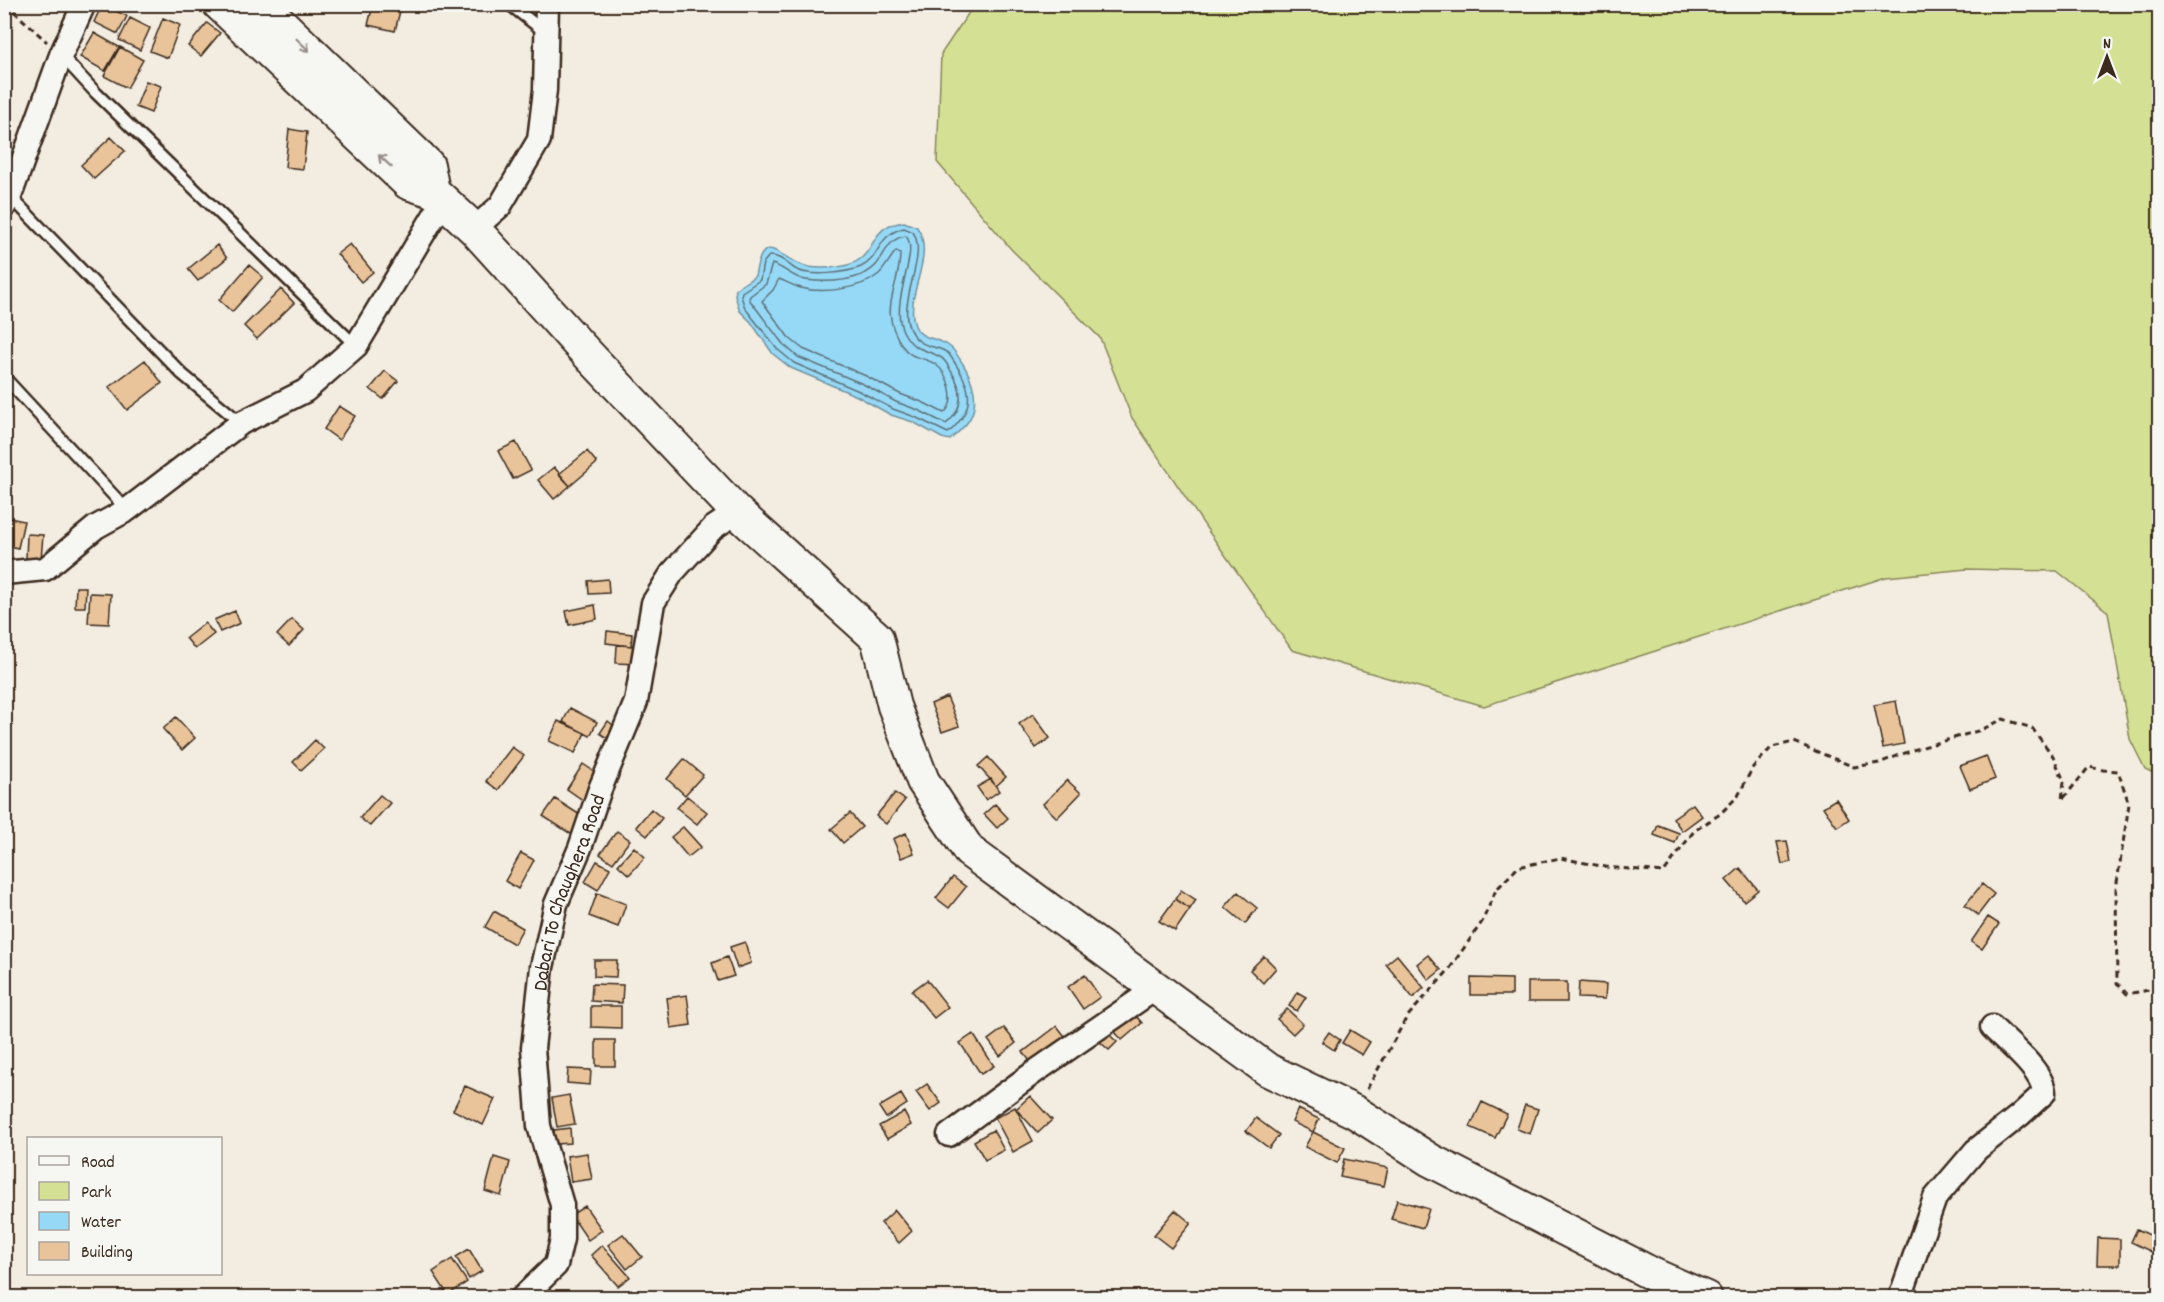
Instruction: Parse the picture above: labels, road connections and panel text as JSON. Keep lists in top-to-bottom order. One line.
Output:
{"streets":{"street":["Dabari To Chaughera Road"]},"legend":["Road","Park","Water","Building"],"north":"top"}
